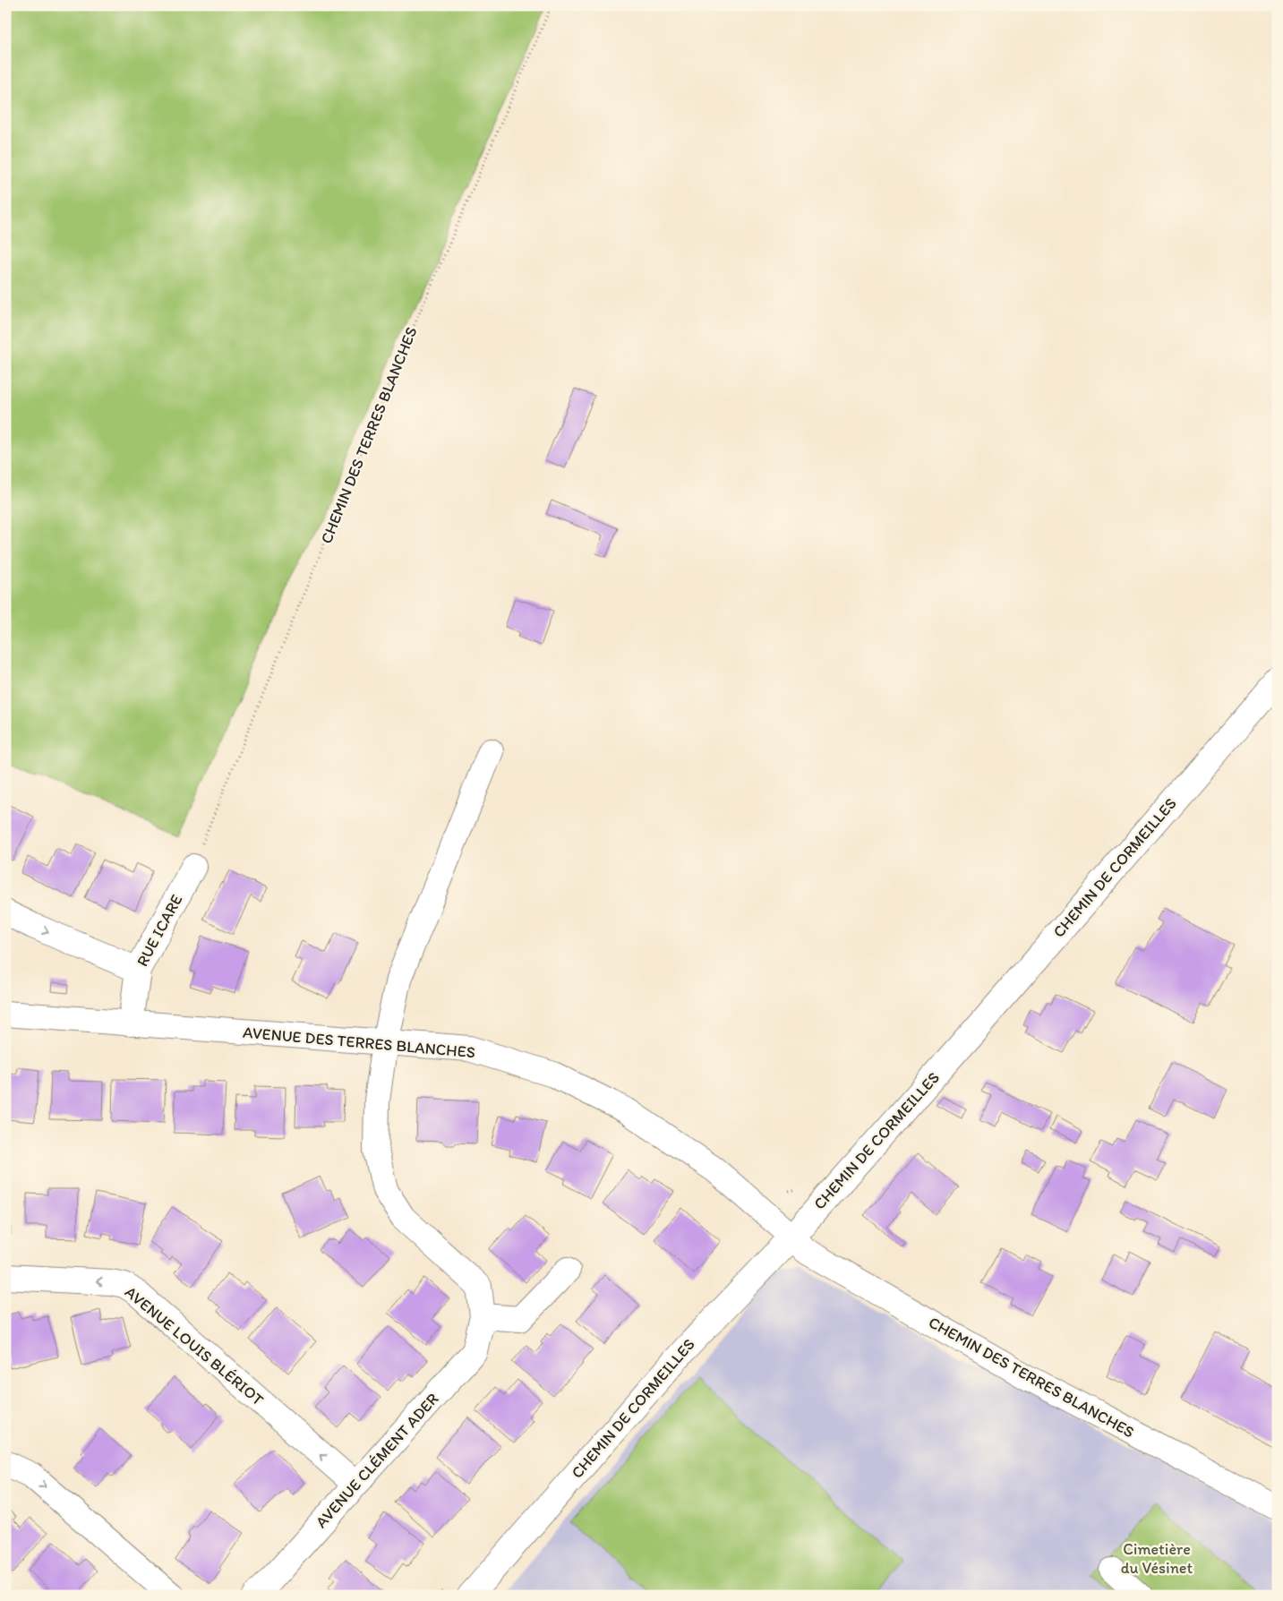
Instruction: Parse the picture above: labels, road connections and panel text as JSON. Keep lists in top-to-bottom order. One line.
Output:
{"streets":{"street":["CHEMIN DES TERRES BLANCHES","CHEMIN DE CORMEILLES","RUE ICARE","AVENUE DES TERRES BLANCHES","AVENUE LOUIS BLÉRIOT","AVENUE CLÉMENT ADER"]},"crossings":[["CHEMIN DES TERRES BLANCHES","CHEMIN DE CORMEILLES"],["CHEMIN DES TERRES BLANCHES","RUE ICARE"],["CHEMIN DES TERRES BLANCHES","AVENUE DES TERRES BLANCHES"],["CHEMIN DE CORMEILLES","AVENUE DES TERRES BLANCHES"],["RUE ICARE","AVENUE DES TERRES BLANCHES"],["AVENUE DES TERRES BLANCHES","AVENUE CLÉMENT ADER"],["AVENUE LOUIS BLÉRIOT","AVENUE CLÉMENT ADER"]],"parks":["Cimetière du Vésinet"]}
